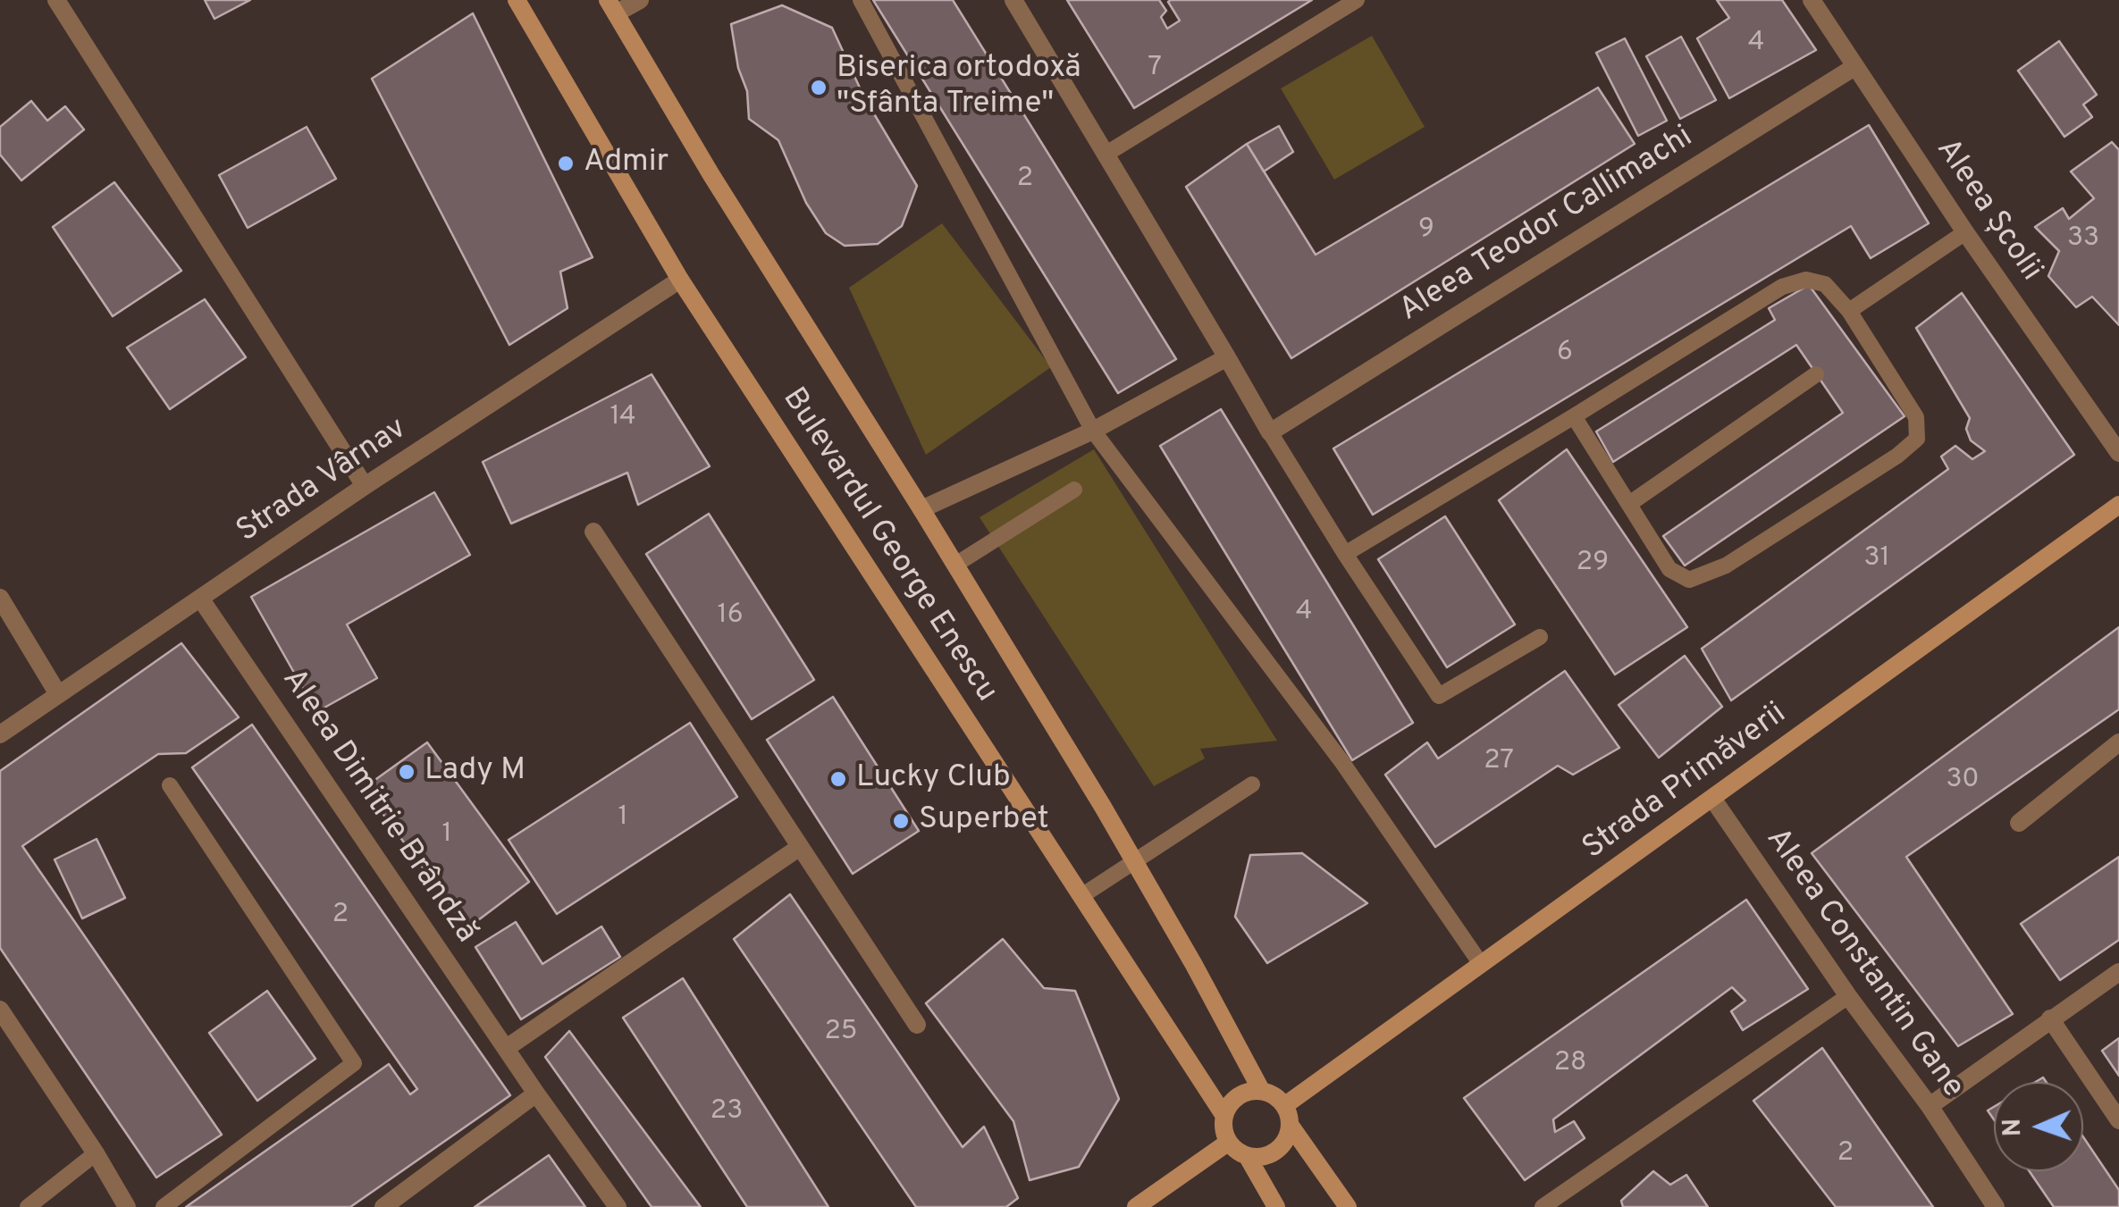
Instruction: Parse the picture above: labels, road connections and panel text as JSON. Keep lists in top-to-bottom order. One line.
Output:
{"streets":{"main road":["Bulevardul George Enescu","Strada Primăverii"],"street":["Aleea Școlii","Aleea Teodor Callimachi","Strada Vârnav","Aleea Dimitrie Brândză","Aleea Constantin Gane"]},"crossings":[["Aleea Școlii","Aleea Teodor Callimachi"],["Strada Vârnav","Bulevardul George Enescu"],["Strada Vârnav","Aleea Dimitrie Brândză"],["Bulevardul George Enescu","Strada Primăverii"],["Strada Primăverii","Aleea Constantin Gane"]],"places":["Biserica ortodoxă \"Sfânta Treime\"","Admir","Lady M","Lucky Club","Superbet"],"house_numbers":["4","7","2","9","33","6","14","31","29","4","16","27","30","1","1","2","25","28","23","2"],"north":"left"}
